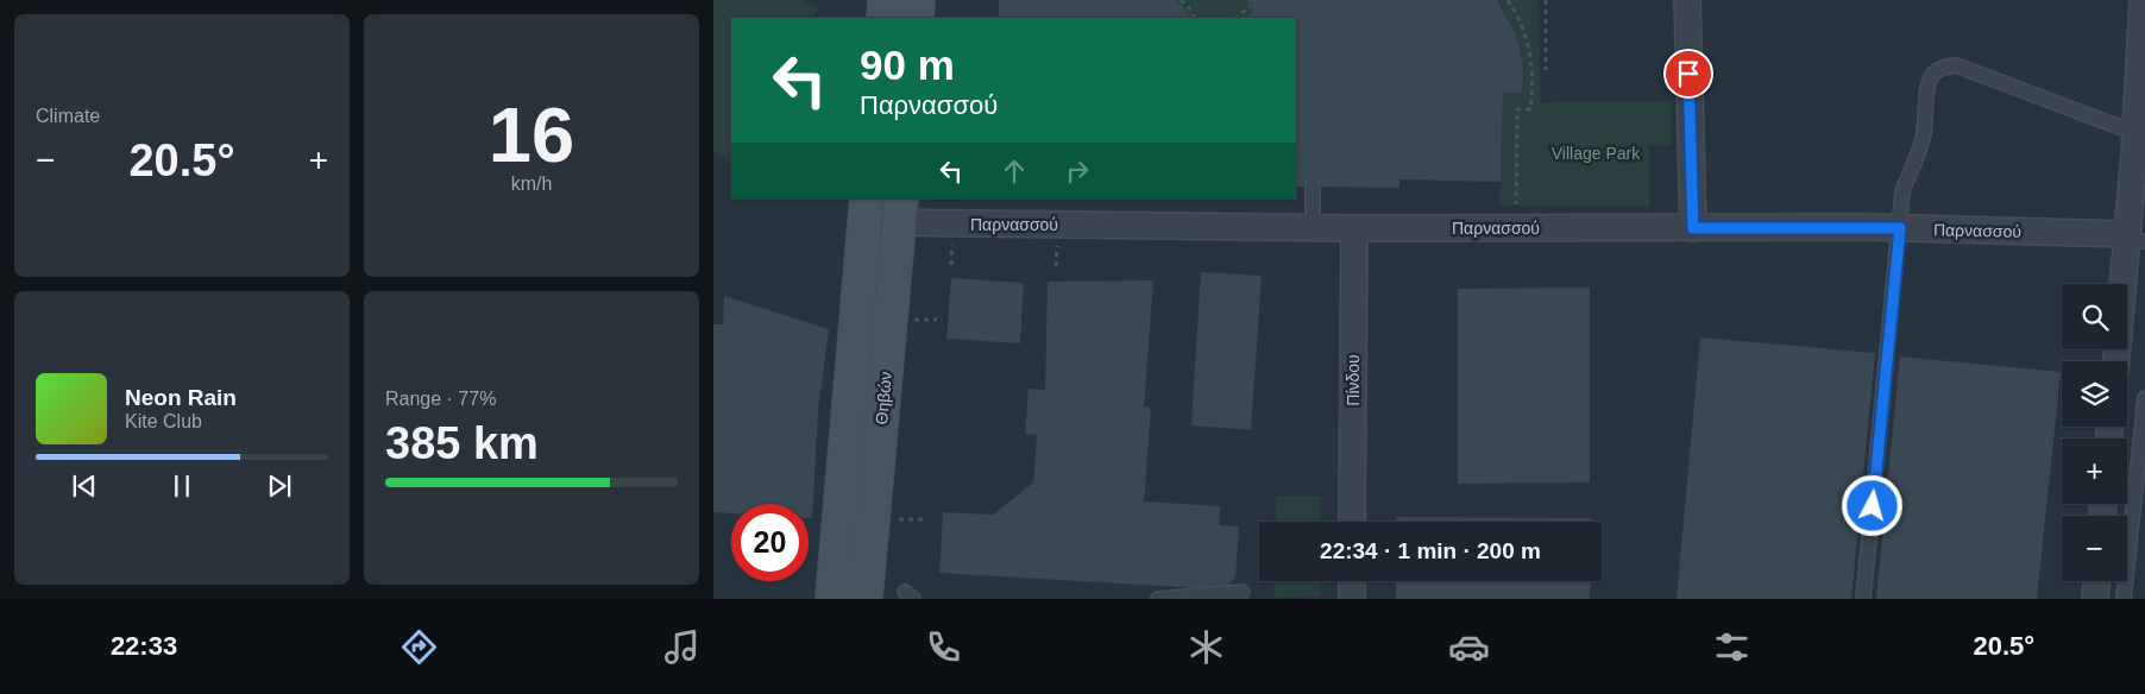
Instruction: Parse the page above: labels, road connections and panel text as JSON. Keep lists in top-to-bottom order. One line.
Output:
{"streets":{"main road":["Θηβών"],"street":["Παρνασσού","Πίνδου"]},"crossings":[["Παρνασσού","Πίνδου"],["Παρνασσού","Θηβών"]],"parks":["Village Park"],"page":{"tile":["Climate",["16","km/h"],["Range · 77%","385 km"]],"turn":["90 m","Παρνασσού"],"heat":["−","20.5°","+"],"map_buttons":["+","−"],"song":["Neon Rain","Kite Club"],"limit":"20","trip":"22:34 · 1 min · 200 m","tabs":["22:33","20.5°"]}}
